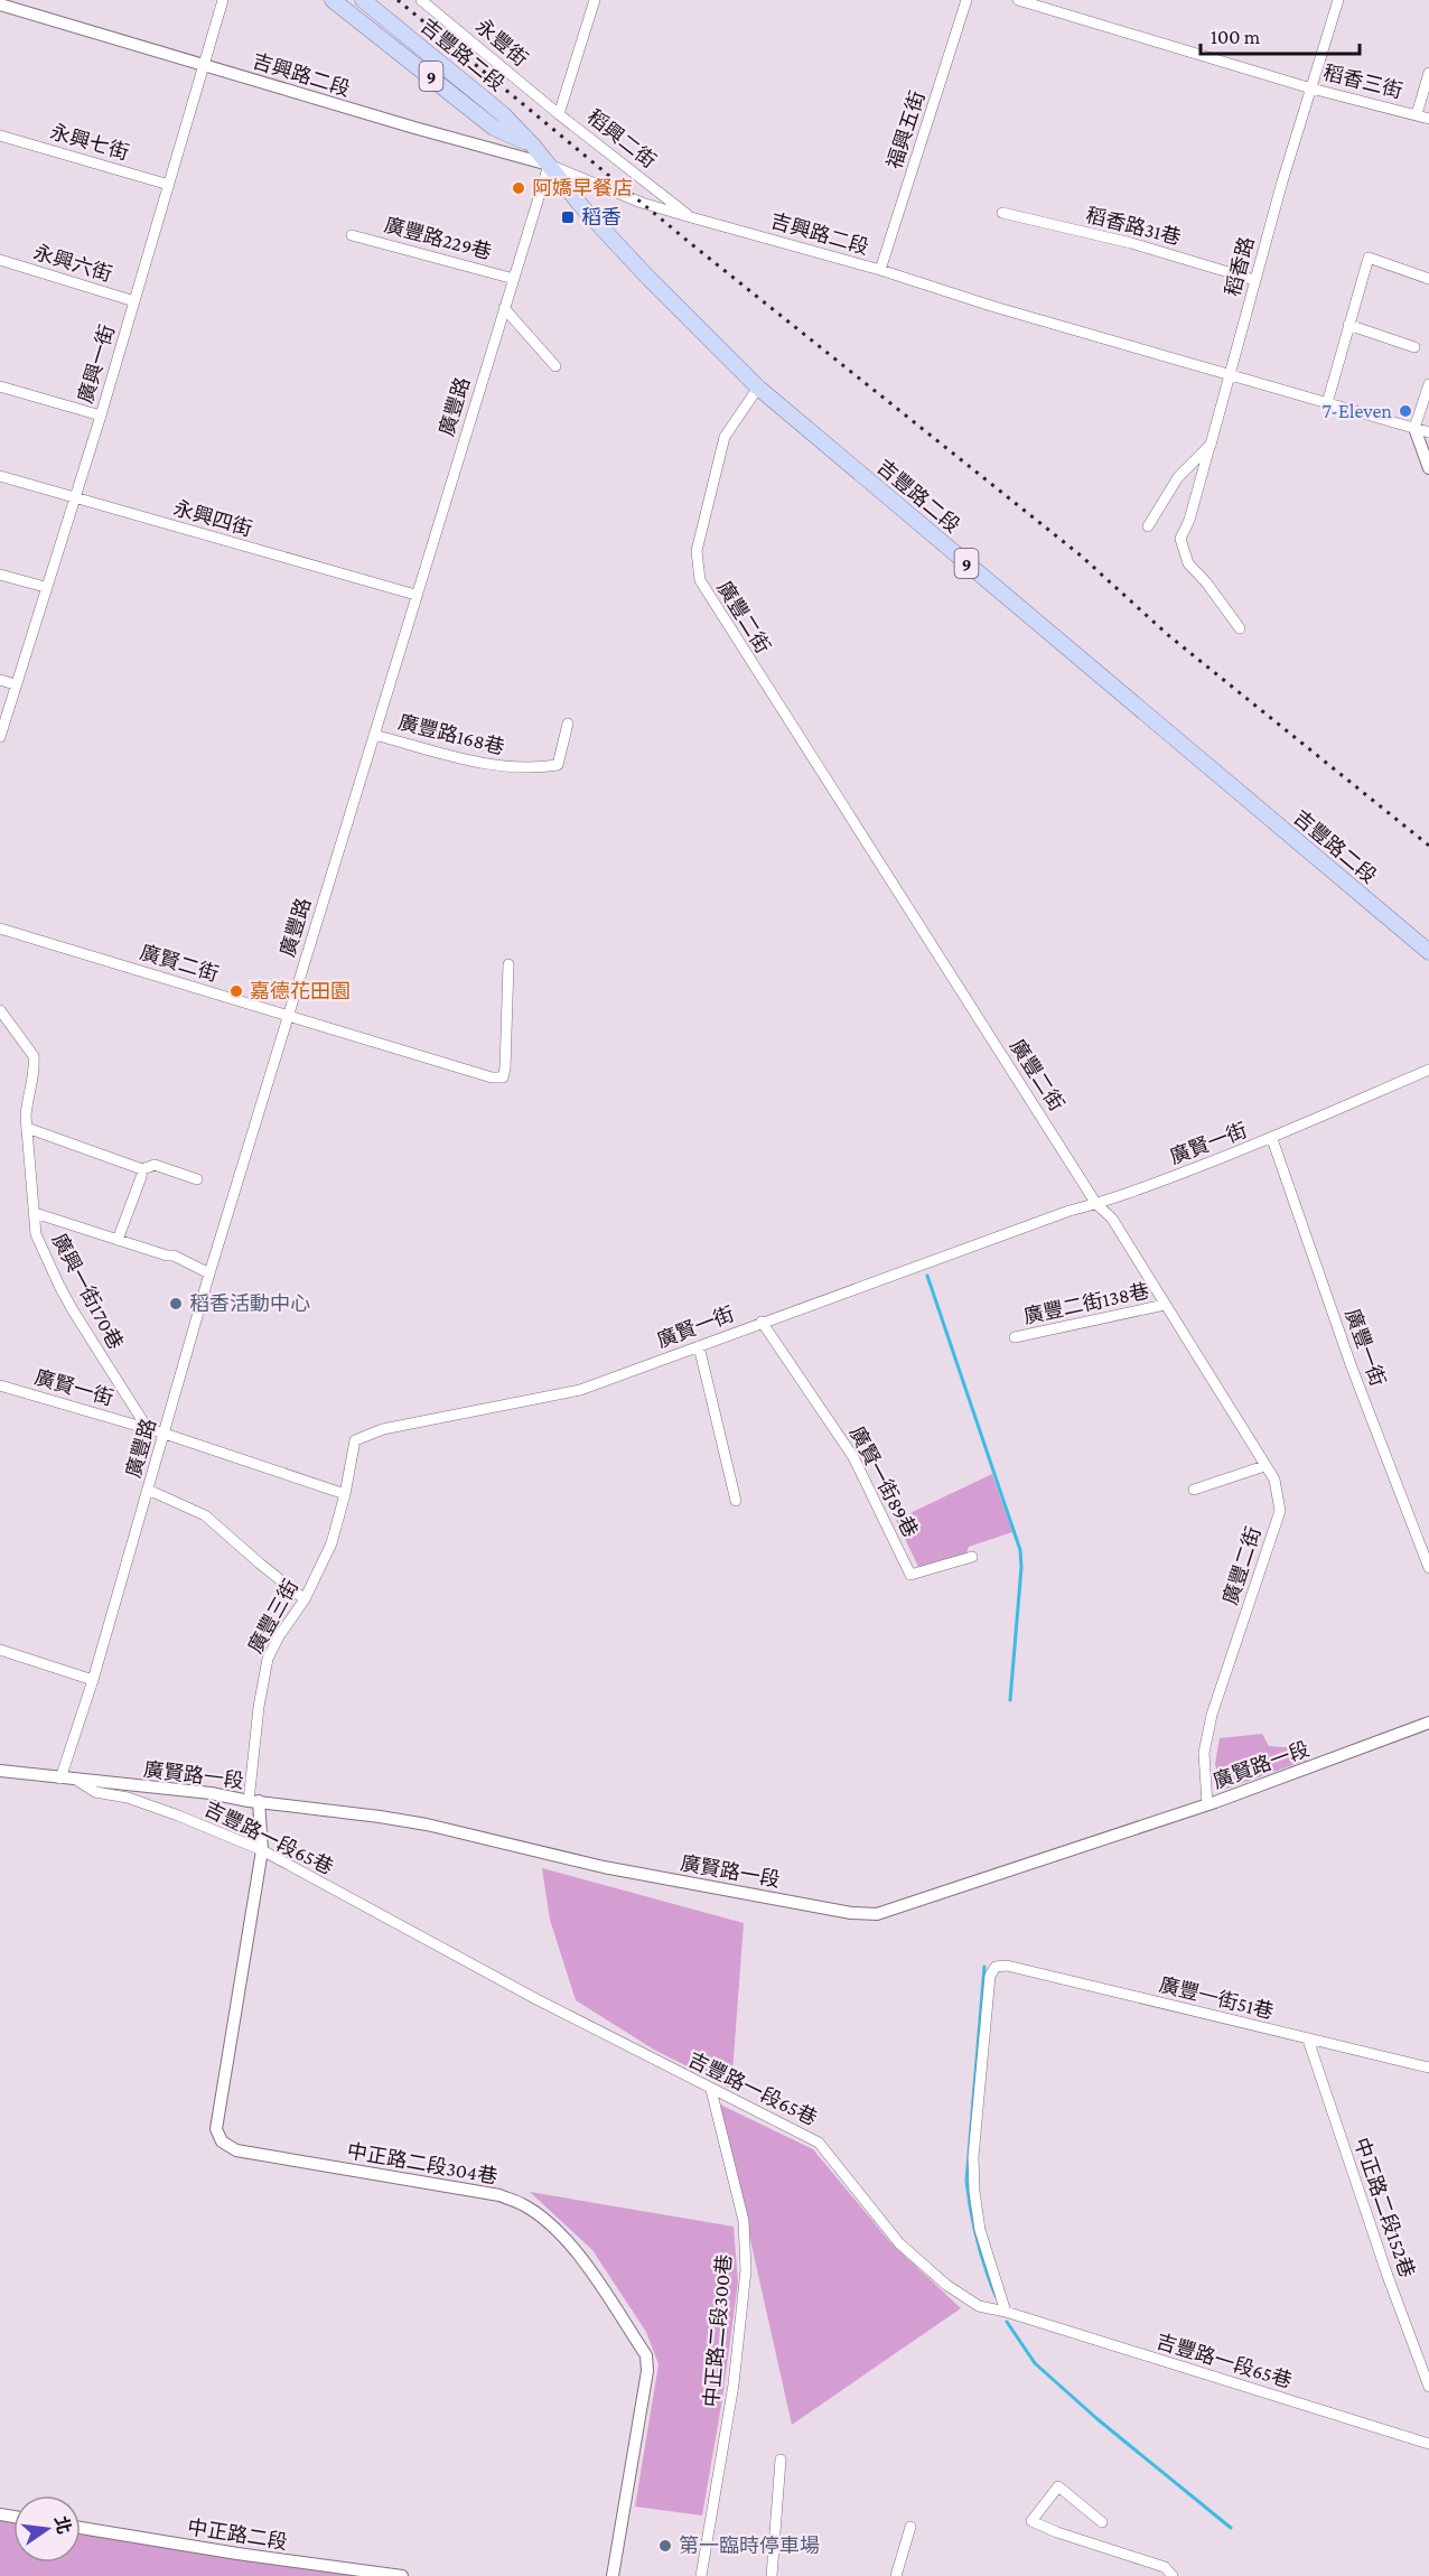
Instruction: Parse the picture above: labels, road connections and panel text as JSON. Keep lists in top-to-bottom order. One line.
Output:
{"streets":{"main road":["吉豐路二段","9"],"street":["永豐街","吉興路二段","稻香三街","福興五街","稻興二街","永興七街","稻香路31巷","廣豐路229巷","永興六街","稻香路","廣興一街","廣豐路","永興四街","廣豐二街","廣豐路168巷","廣賢二街","廣賢一街","廣興一街170巷","廣豐二街138巷","廣豐一街","廣賢一街89巷","廣豐三街","廣賢路一段","吉豐路一段65巷","廣豐一街51巷","中正路二段304巷","中正路二段152巷","中正路二段300巷","中正路二段"]},"crossings":[["永豐街","稻興二街"],["吉豐路二段","吉興路二段"],["吉豐路二段","廣豐路"],["吉豐路二段","廣豐二街"],["吉興路二段","福興五街"],["吉興路二段","稻興二街"],["吉興路二段","稻香路"],["吉興路二段","廣興一街"],["吉興路二段","廣豐路"],["稻香三街","稻香路"],["永興七街","廣興一街"],["稻香路31巷","稻香路"],["廣豐路229巷","廣豐路"],["永興六街","廣興一街"],["廣興一街","永興四街"],["廣豐路","永興四街"],["廣豐路","廣豐路168巷"],["廣豐路","廣賢二街"],["廣豐路","廣賢一街"],["廣豐路","廣賢路一段"],["廣豐二街","廣賢一街"],["廣豐二街","廣豐二街138巷"],["廣豐二街","廣賢路一段"],["廣賢一街","廣興一街170巷"],["廣賢一街","廣豐一街"],["廣賢一街","廣賢一街89巷"],["廣賢一街","廣豐三街"],["廣豐三街","廣賢路一段"],["廣豐三街","吉豐路一段65巷"],["廣豐三街","中正路二段304巷"],["廣賢路一段","吉豐路一段65巷"],["吉豐路一段65巷","廣豐一街51巷"],["吉豐路一段65巷","中正路二段300巷"],["廣豐一街51巷","中正路二段152巷"]],"places":{"other":["阿嬌早餐店","7-Eleven","嘉德花田園","稻香活動中心","第一臨時停車場"],"transit":["稻香"]},"scale_bar":"100 m","north":"right"}
